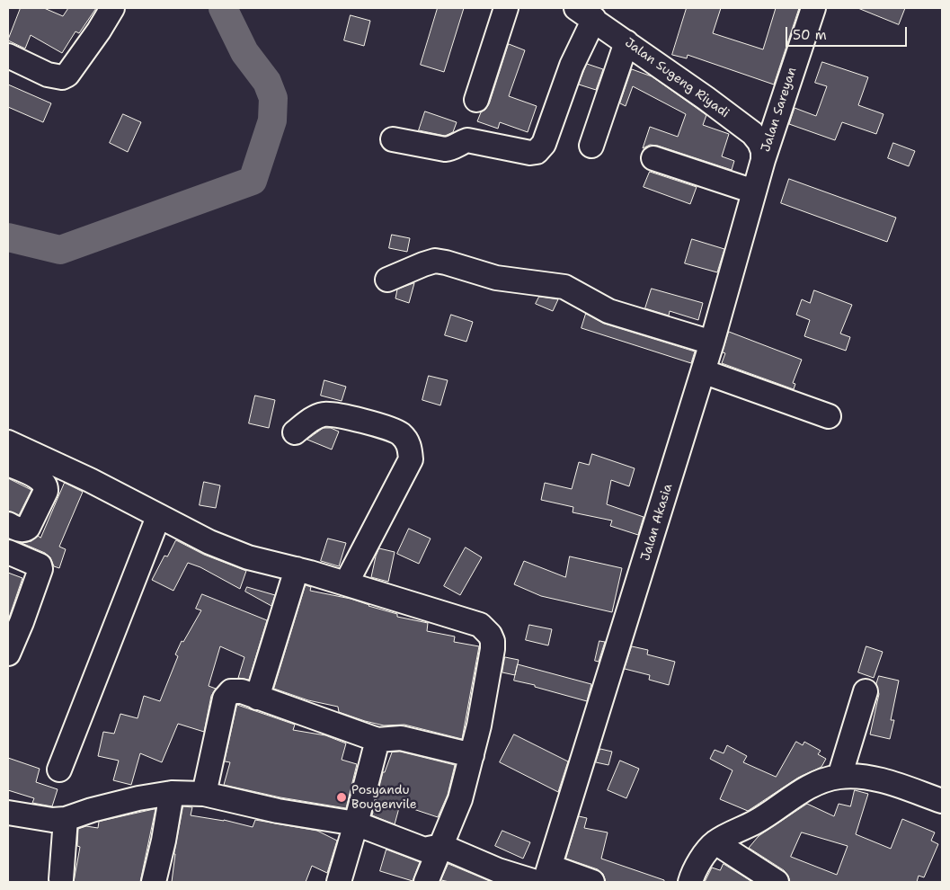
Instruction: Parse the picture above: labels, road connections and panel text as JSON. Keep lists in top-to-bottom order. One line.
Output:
{"streets":{"street":["Jalan Sugeng Riyadi","Jalan Sareyan","Jalan Akasia"]},"crossings":[["Jalan Sugeng Riyadi","Jalan Sareyan"],["Jalan Sugeng Riyadi","Jalan Akasia"],["Jalan Sareyan","Jalan Akasia"]],"places":["Posyandu Bougenvile"],"scale_bar":"50 m"}
